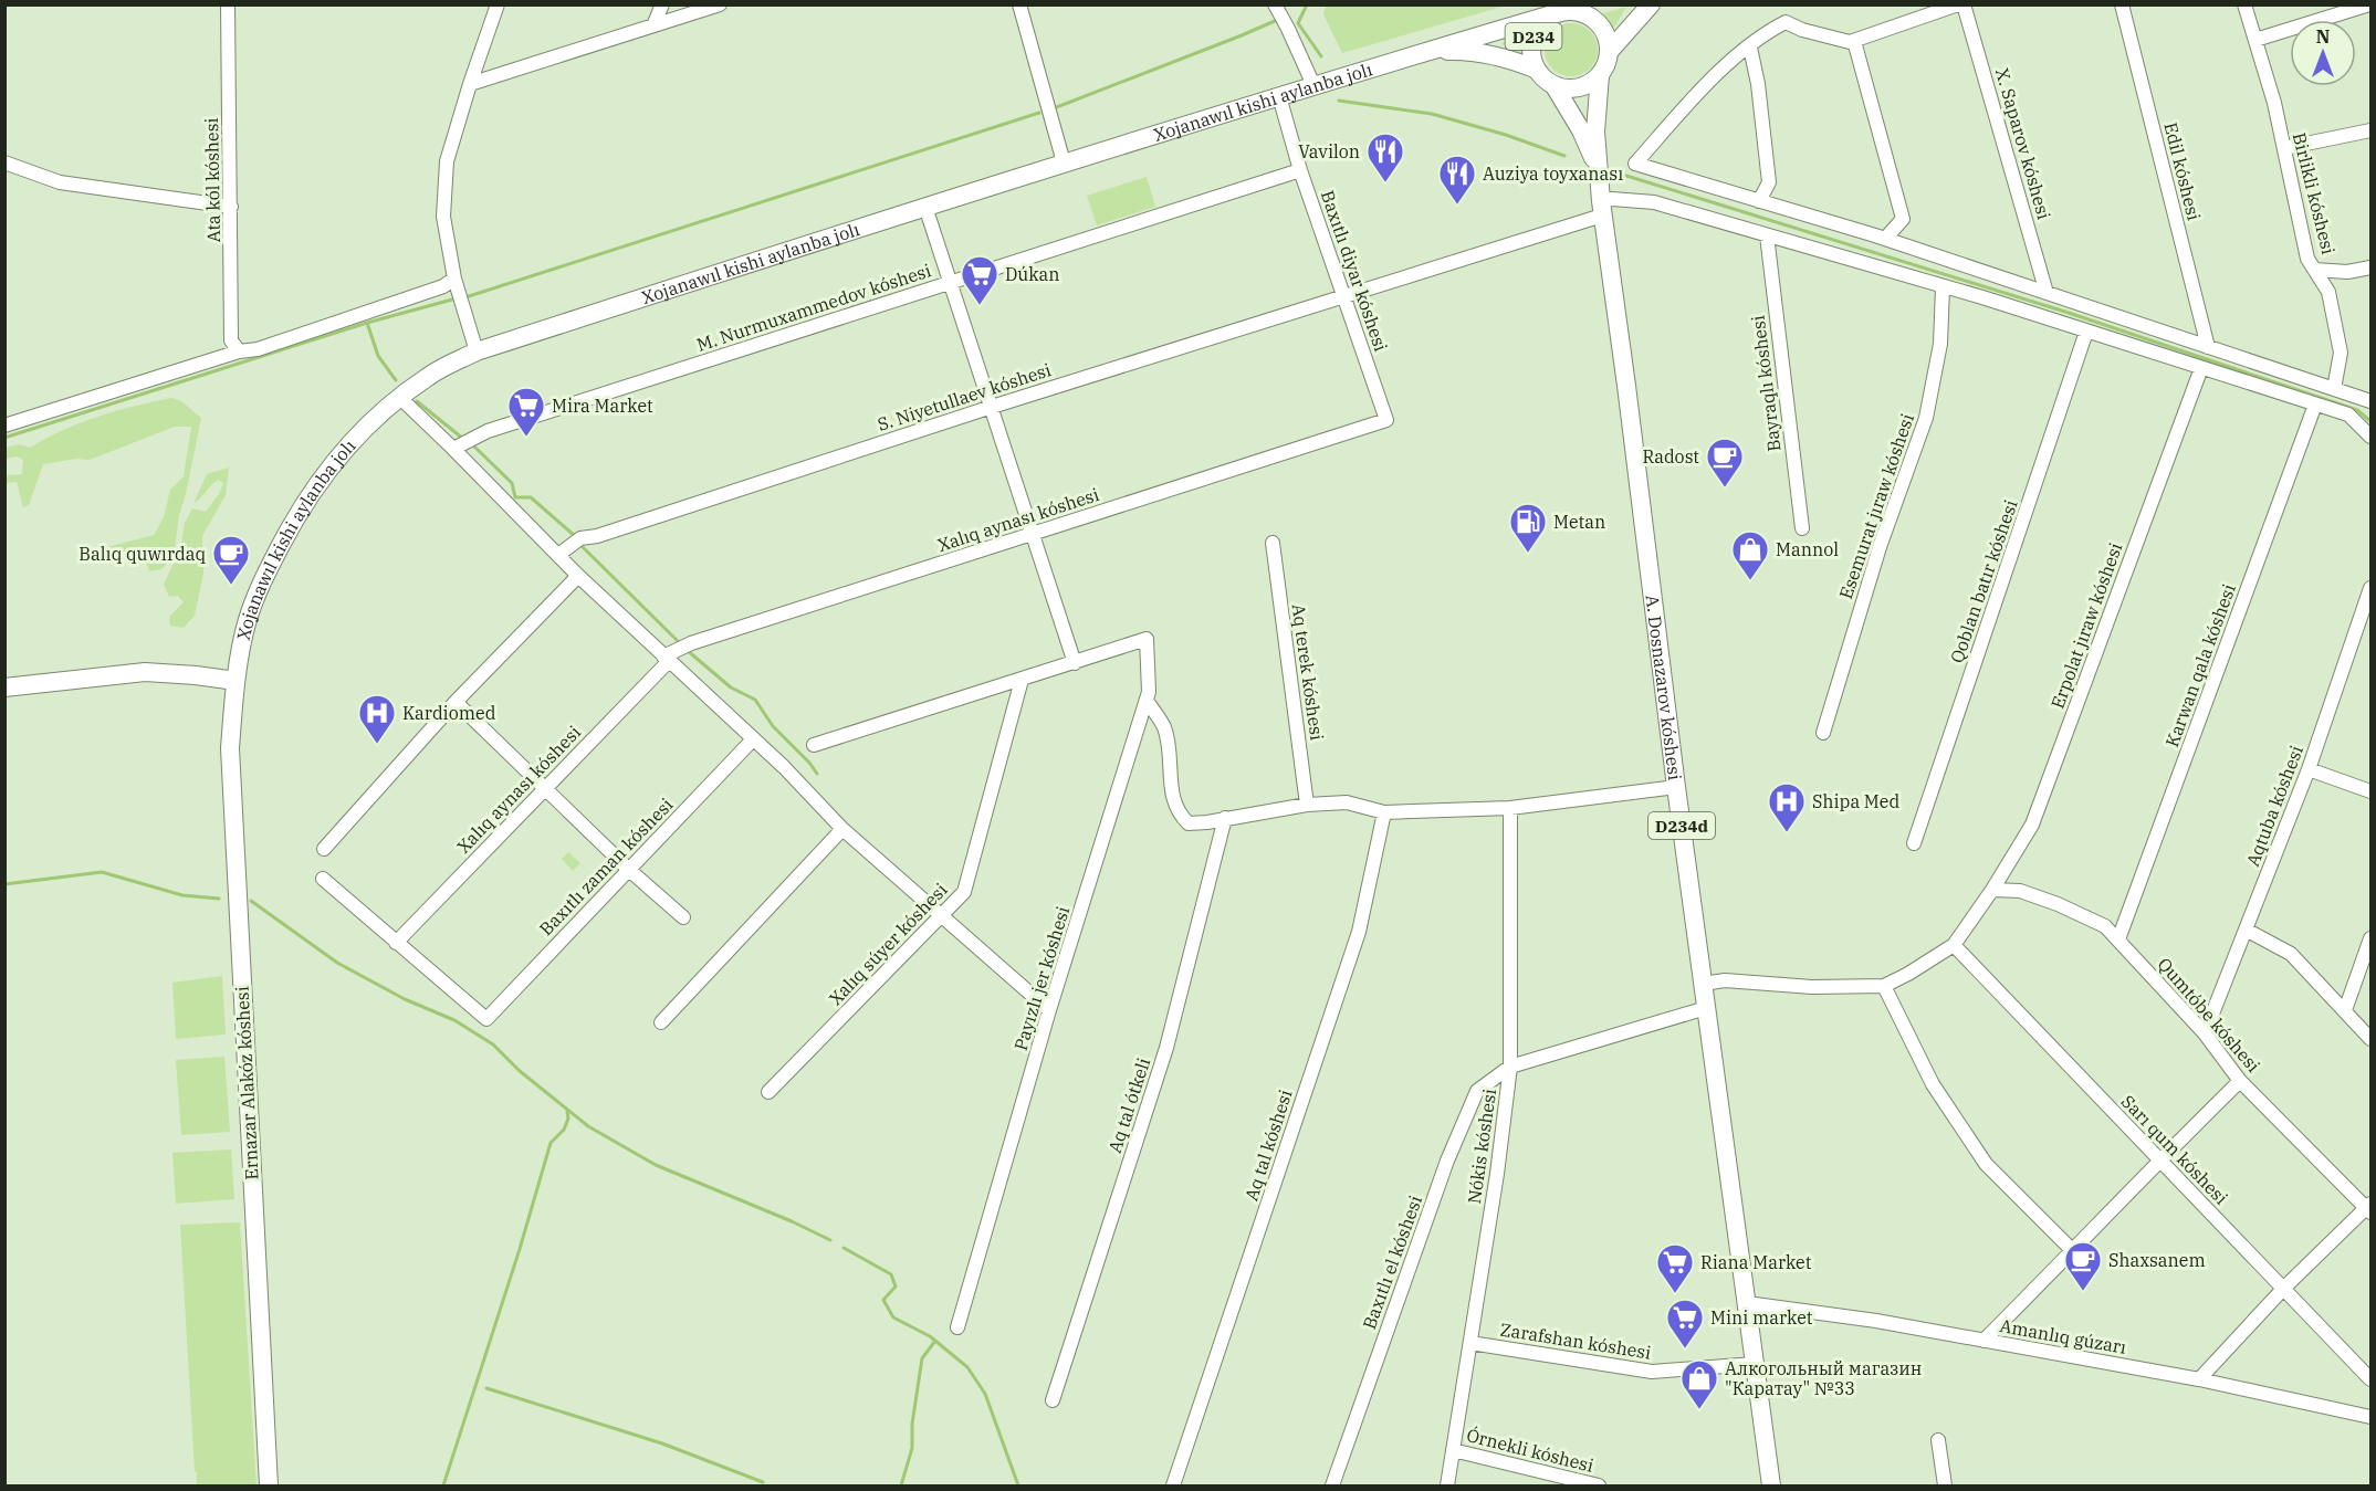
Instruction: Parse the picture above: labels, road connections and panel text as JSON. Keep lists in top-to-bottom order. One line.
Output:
{"streets":{"main road":["D234","Xojanawıl kishi aylanba jolı","A. Dosnazarov kóshesi","D234d","Ernazar Alakóz kóshesi"],"street":["X. Saparov kóshesi","Edil kóshesi","Ata kól kóshesi","Birlikli kóshesi","Baxıtlı diyar kóshesi","M. Nurmuxammedov kóshesi","Bayraqlı kóshesi","S. Niyetullaev kóshesi","Esemurat jıraw kóshesi","Xalıq aynası kóshesi","Qoblan batır kóshesi","Erpolat jıraw kóshesi","Karwan qala kóshesi","Aq terek kóshesi","Aqtuba kóshesi","Baxıtlı zaman kóshesi","Xalıq súyer kóshesi","Payızlı jer kóshesi","Qumtóbe kóshesi","Aq tal ótkeli","Aq tal kóshesi","Nókis kóshesi","Sarı qum kóshesi","Baxıtlı el kóshesi","Amanlıq gúzarı","Zarafshan kóshesi","Órnekli kóshesi"]},"crossings":[["D234","Xojanawıl kishi aylanba jolı"],["D234","D234d"],["Xojanawıl kishi aylanba jolı","Baxıtlı diyar kóshesi"],["Xojanawıl kishi aylanba jolı","D234d"],["Xojanawıl kishi aylanba jolı","Ernazar Alakóz kóshesi"],["Baxıtlı diyar kóshesi","M. Nurmuxammedov kóshesi"],["Baxıtlı diyar kóshesi","S. Niyetullaev kóshesi"],["Baxıtlı diyar kóshesi","Xalıq aynası kóshesi"],["Bayraqlı kóshesi","S. Niyetullaev kóshesi"],["S. Niyetullaev kóshesi","Esemurat jıraw kóshesi"],["S. Niyetullaev kóshesi","Qoblan batır kóshesi"],["S. Niyetullaev kóshesi","Erpolat jıraw kóshesi"],["S. Niyetullaev kóshesi","Karwan qala kóshesi"],["S. Niyetullaev kóshesi","A. Dosnazarov kóshesi"],["Xalıq aynası kóshesi","Baxıtlı zaman kóshesi"],["Erpolat jıraw kóshesi","Qumtóbe kóshesi"],["Erpolat jıraw kóshesi","Sarı qum kóshesi"],["Karwan qala kóshesi","Qumtóbe kóshesi"],["A. Dosnazarov kóshesi","D234d"],["A. Dosnazarov kóshesi","Baxıtlı el kóshesi"],["A. Dosnazarov kóshesi","Amanlıq gúzarı"],["A. Dosnazarov kóshesi","Zarafshan kóshesi"],["Aqtuba kóshesi","Qumtóbe kóshesi"],["Nókis kóshesi","Baxıtlı el kóshesi"],["Nókis kóshesi","Zarafshan kóshesi"],["Nókis kóshesi","Órnekli kóshesi"]],"places":{"restaurant":["Vavilon","Auziya toyxanası"],"supermarket":["Dúkan","Mira Market","Riana Market","Mini market"],"cafe":["Radost","Balıq quwırdaq","Shaxsanem"],"fuel station":["Metan"],"shop":["Mannol","Алкогольный магазин \"Каратау\" №33"],"hospital":["Kardiomed","Shipa Med"]},"north":"top"}
